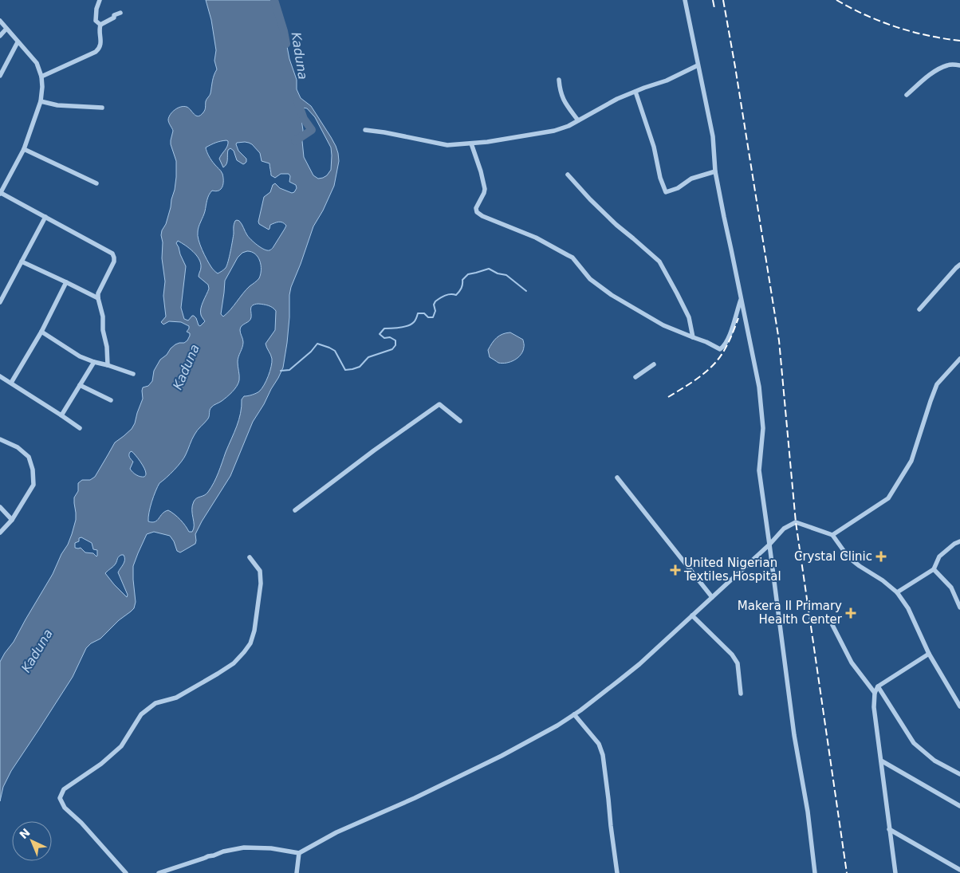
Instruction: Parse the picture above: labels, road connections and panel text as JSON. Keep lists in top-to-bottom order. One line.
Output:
{"water":["Kaduna"],"places":{"health":["Crystal Clinic","United Nigerian Textiles Hospital","Makera II Primary Health Center"]},"north":"top left"}
